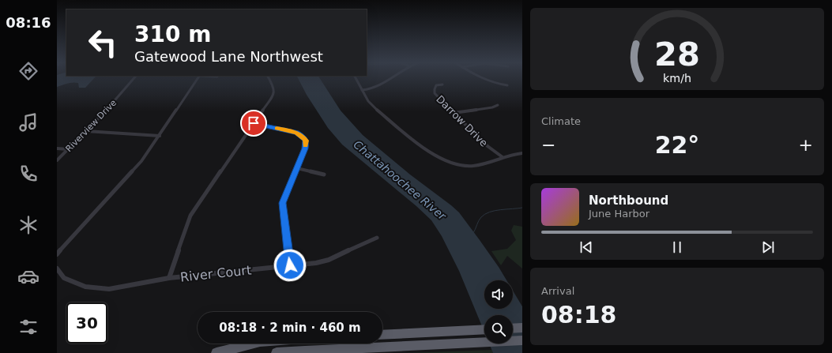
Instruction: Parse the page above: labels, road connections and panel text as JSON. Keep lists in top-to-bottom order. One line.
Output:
{"streets":{"street":["Darrow Drive","Riverview Drive","River Court"]},"water":["Chattahoochee River"],"page":{"tabs":"08:16","turn":["310 m","Gatewood Lane Northwest"],"tile":["Climate",["Arrival","08:18"]],"heat":["−","22°","+"],"song":["Northbound","June Harbor"],"limit":"30","trip":"08:18 · 2 min · 460 m","gauge":["28","km/h"]}}
